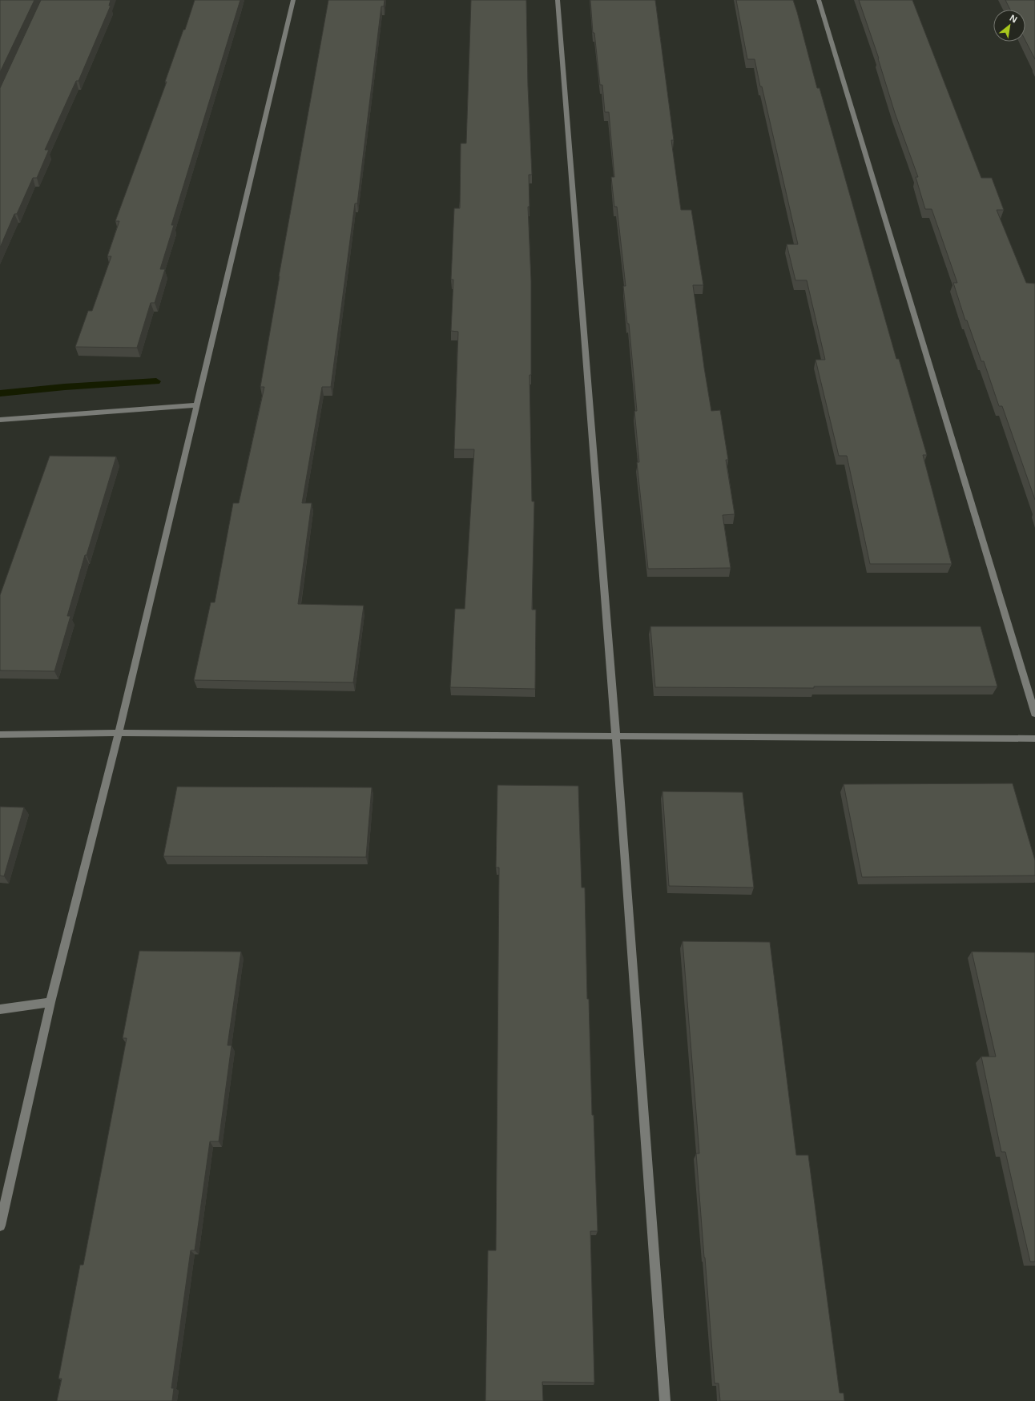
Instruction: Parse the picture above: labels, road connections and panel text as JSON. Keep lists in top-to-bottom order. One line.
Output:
{"north":"top right"}
